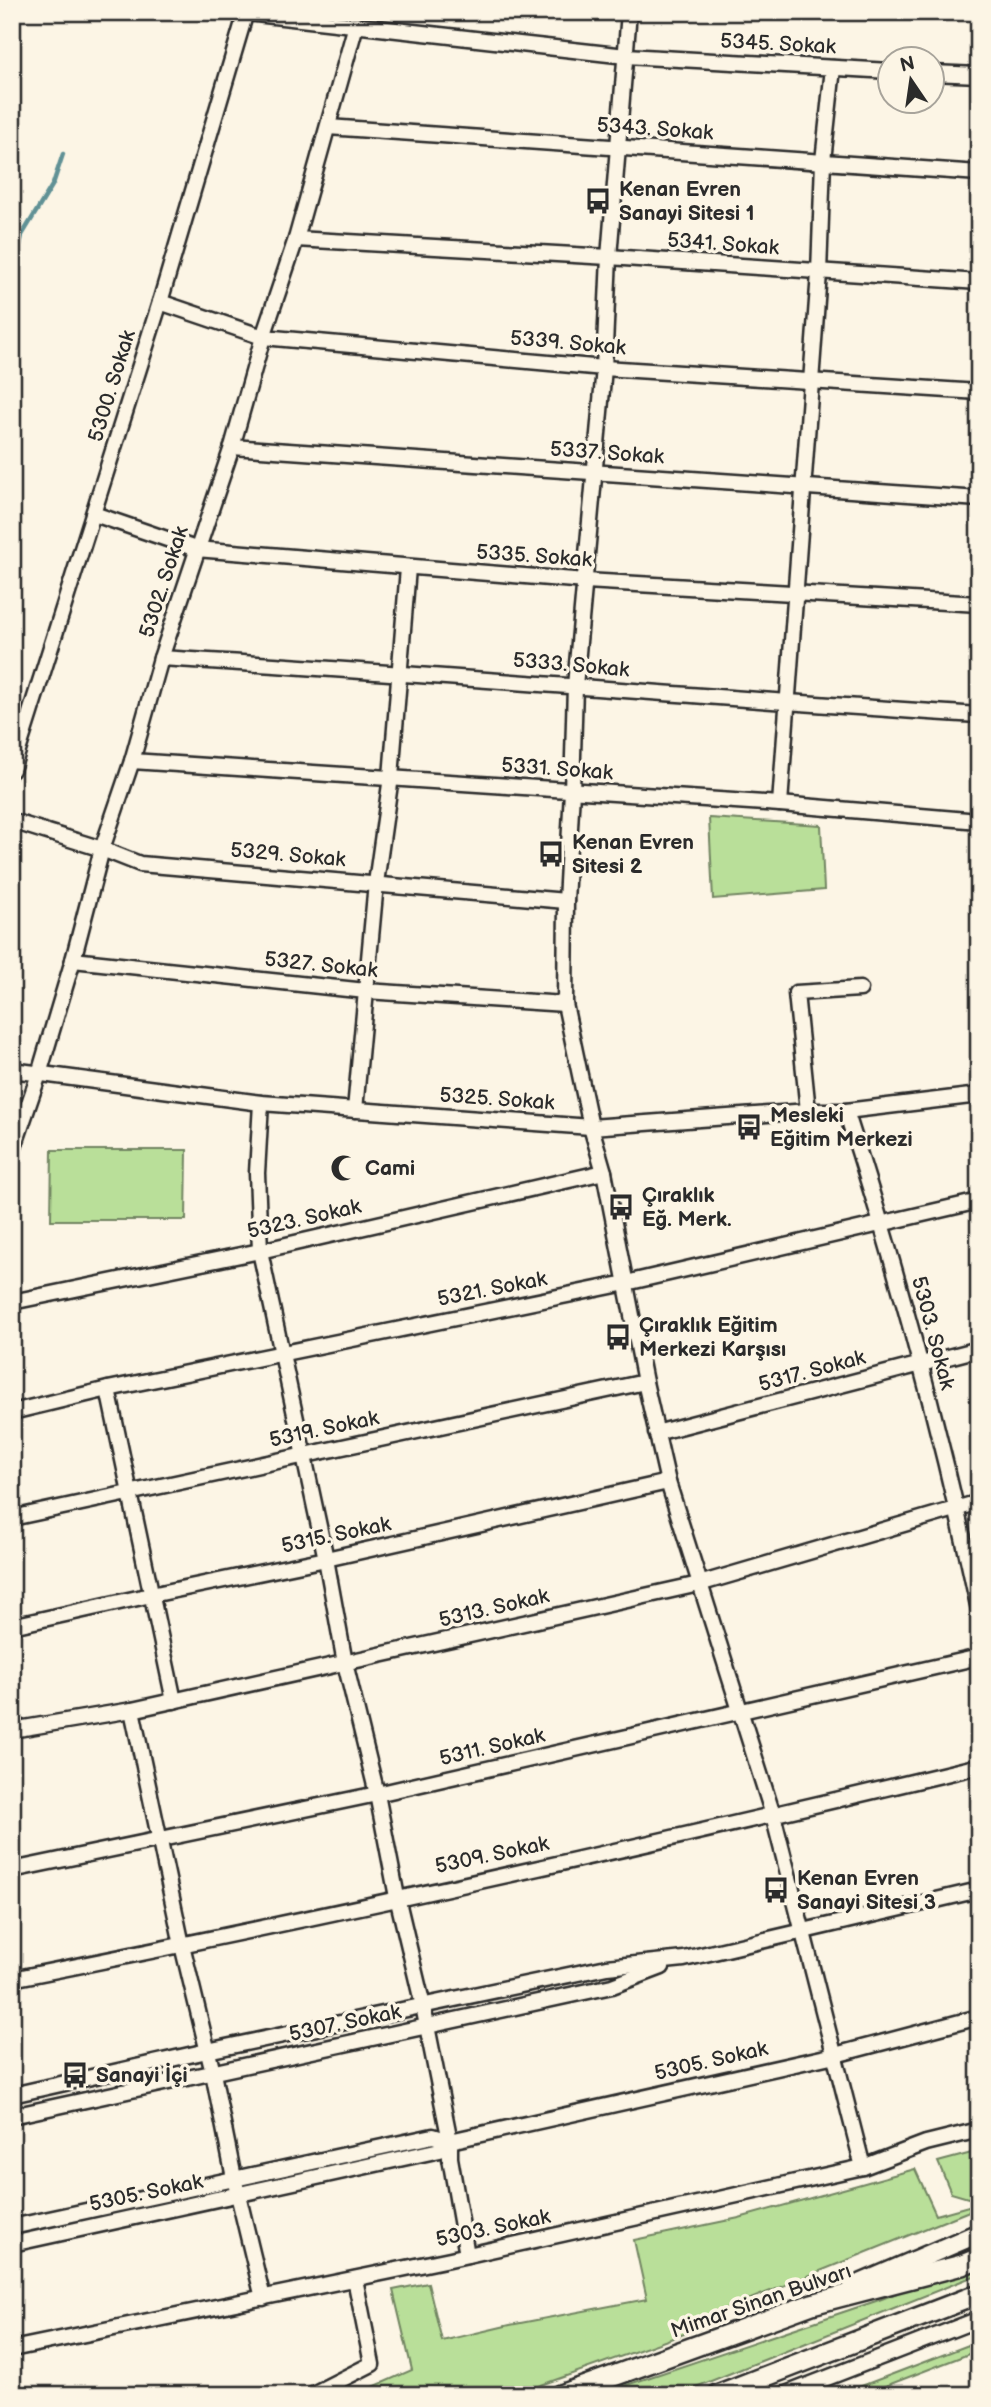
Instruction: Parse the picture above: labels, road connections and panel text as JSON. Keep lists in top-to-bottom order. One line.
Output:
{"streets":{"highway":["Mimar Sinan Bulvarı"],"street":["5345. Sokak","5343. Sokak","5341. Sokak","5339. Sokak","5300. Sokak","5337. Sokak","5335. Sokak","5302. Sokak","5333. Sokak","5331. Sokak","5329. Sokak","5327. Sokak","5325. Sokak","5323. Sokak","5321. Sokak","5303. Sokak","5317. Sokak","5319. Sokak","5315. Sokak","5313. Sokak","5311. Sokak","5309. Sokak","5307. Sokak","5305. Sokak"]},"crossings":[["5345. Sokak","5300. Sokak"],["5345. Sokak","5302. Sokak"],["5343. Sokak","5302. Sokak"],["5341. Sokak","5302. Sokak"],["5339. Sokak","5300. Sokak"],["5339. Sokak","5302. Sokak"],["5300. Sokak","5335. Sokak"],["5337. Sokak","5302. Sokak"],["5335. Sokak","5302. Sokak"],["5302. Sokak","5333. Sokak"],["5302. Sokak","5331. Sokak"],["5302. Sokak","5329. Sokak"],["5302. Sokak","5327. Sokak"],["5302. Sokak","5325. Sokak"],["5325. Sokak","5303. Sokak"],["5321. Sokak","5303. Sokak"],["5303. Sokak","5317. Sokak"],["5303. Sokak","5313. Sokak"]],"places":{"bus stop":["Kenan Evren Sanayi Sitesi 1","Kenan Evren Sitesi 2","Mesleki Eğitim Merkezi","Çıraklık Eğ. Merk.","Çıraklık Eğitim Merkezi Karşısı","Kenan Evren Sanayi Sitesi 3","Sanayi İçi"],"mosque":["Cami"]},"north":"top"}
